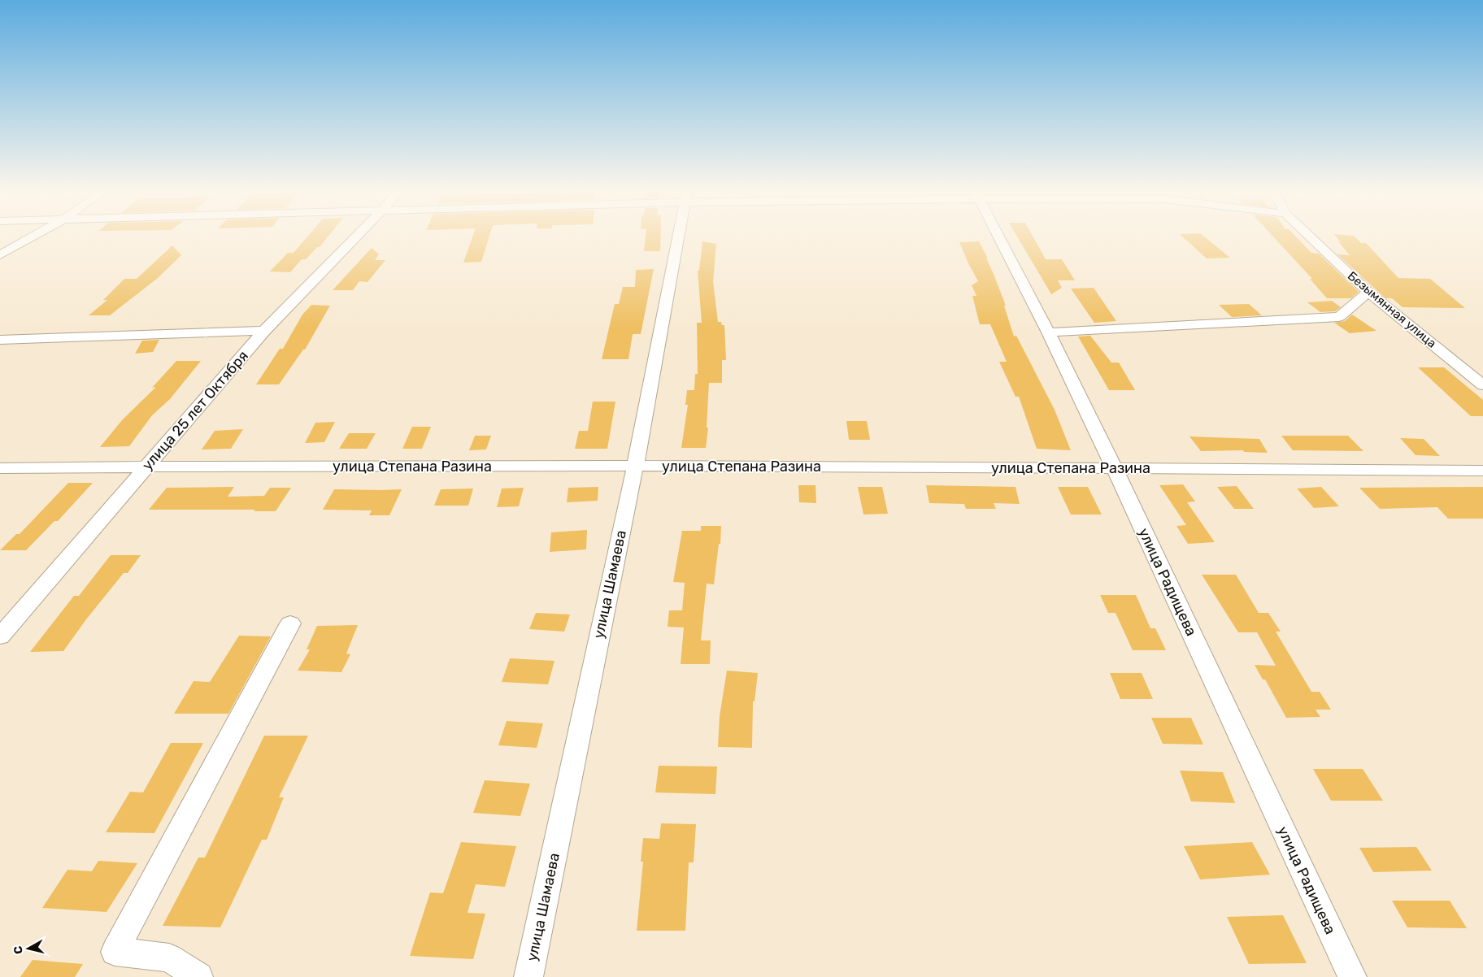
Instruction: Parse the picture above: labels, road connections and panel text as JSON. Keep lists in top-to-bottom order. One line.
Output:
{"streets":{"street":["Безымянная улица","улица 25 лет Октября","улица Степана Разина","улица Радищева","улица Шамаева"]},"crossings":[["улица 25 лет Октября","улица Степана Разина"],["улица Степана Разина","улица Радищева"],["улица Степана Разина","улица Шамаева"]],"north":"left"}
